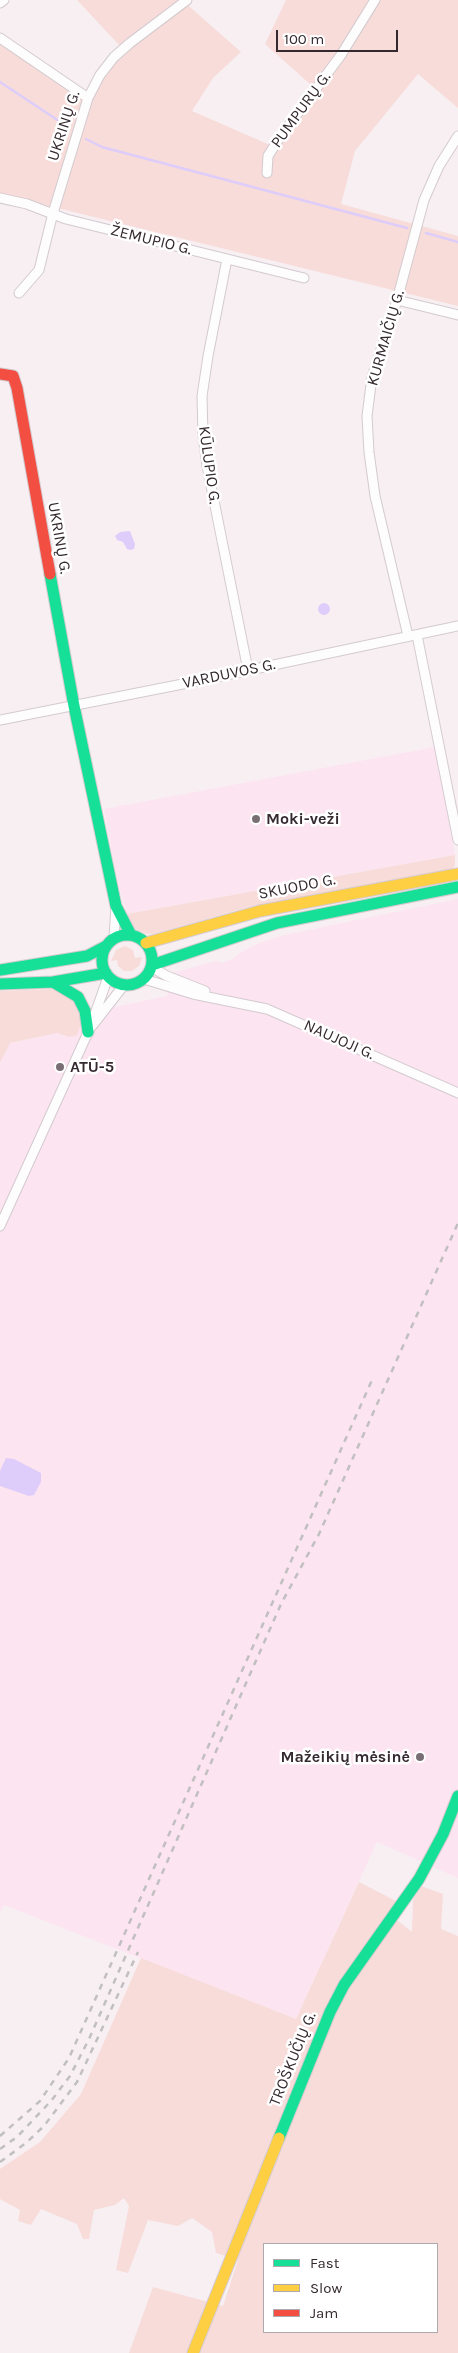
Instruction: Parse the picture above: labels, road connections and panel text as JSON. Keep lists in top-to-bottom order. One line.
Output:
{"streets":{"street":["PUMPURŲ G.","UKRINŲ G.","ŽEMUPIO G.","KURMAIČIŲ G.","KŪLUPIO G.","VARDUVOS G.","SKUODO G.","NAUJOJI G.","TROŠKUČIŲ G."]},"crossings":[["UKRINŲ G.","ŽEMUPIO G."],["UKRINŲ G.","VARDUVOS G."],["UKRINŲ G.","SKUODO G."],["UKRINŲ G.","NAUJOJI G."],["ŽEMUPIO G.","KŪLUPIO G."],["KURMAIČIŲ G.","VARDUVOS G."],["KŪLUPIO G.","VARDUVOS G."],["SKUODO G.","NAUJOJI G."]],"places":["Moki-veži","ATŪ-5","Mažeikių mėsinė"],"legend":["Fast","Slow","Jam"],"scale_bar":"100 m"}
